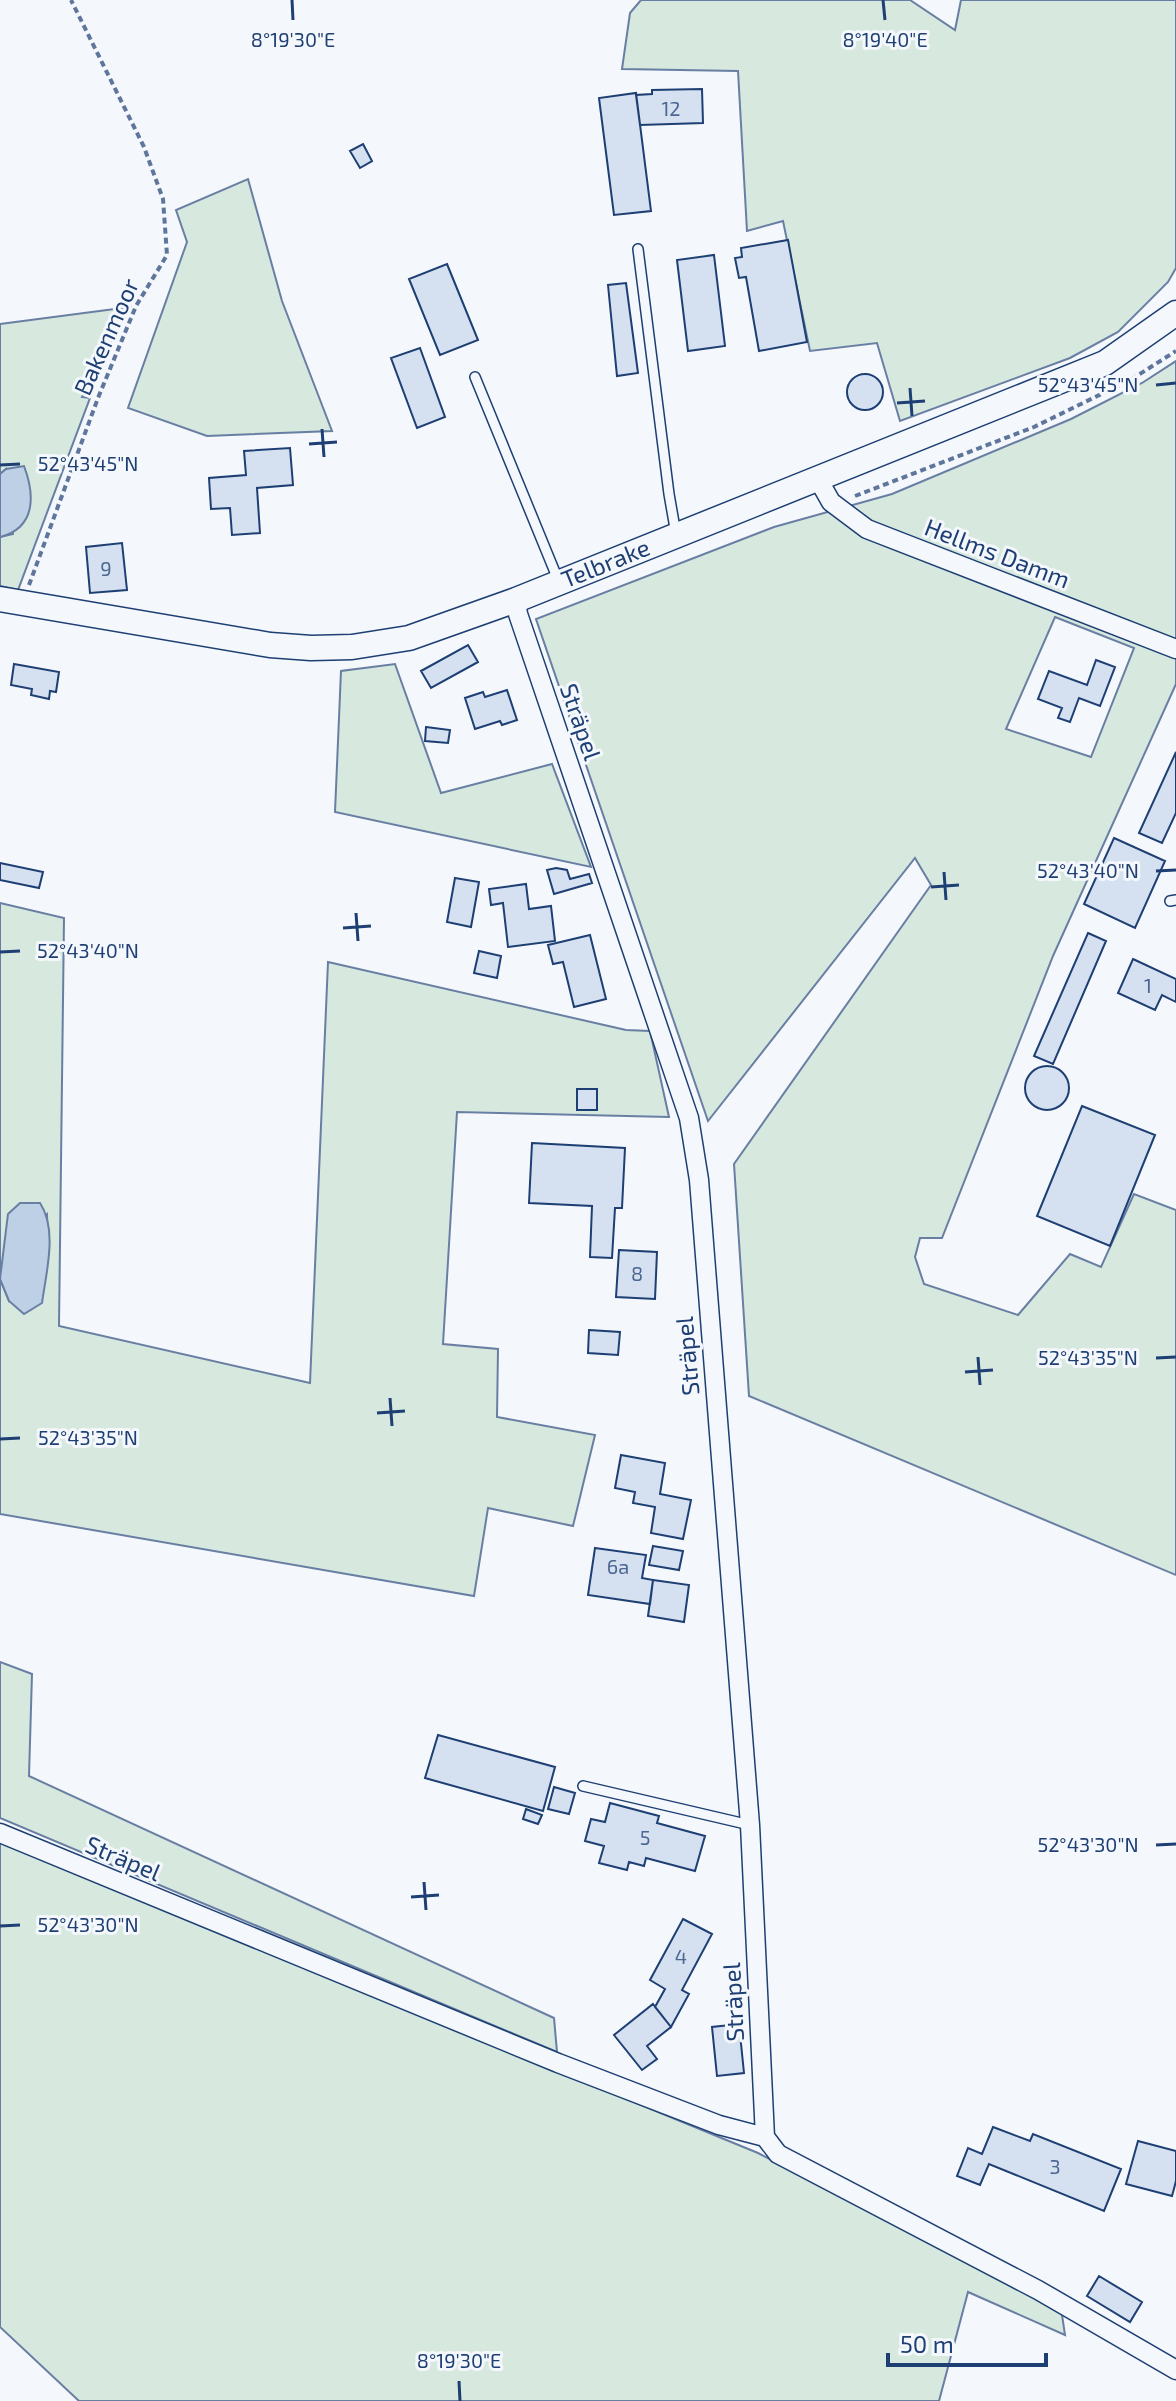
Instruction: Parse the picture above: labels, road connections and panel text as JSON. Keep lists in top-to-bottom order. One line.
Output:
{"streets":{"street":["Hellms Damm","Telbrake","Sträpel"],"path":["Bakenmoor"]},"crossings":[["Bakenmoor","Telbrake"],["Hellms Damm","Telbrake"],["Telbrake","Sträpel"]],"house_numbers":["12","9","1","8","6a","5","4","3"],"scale_bar":"50 m","coordinates":["8°19'30\"E","8°19'40\"E","52°43'45\"N","52°43'40\"N","52°43'35\"N","52°43'30\"N"]}
